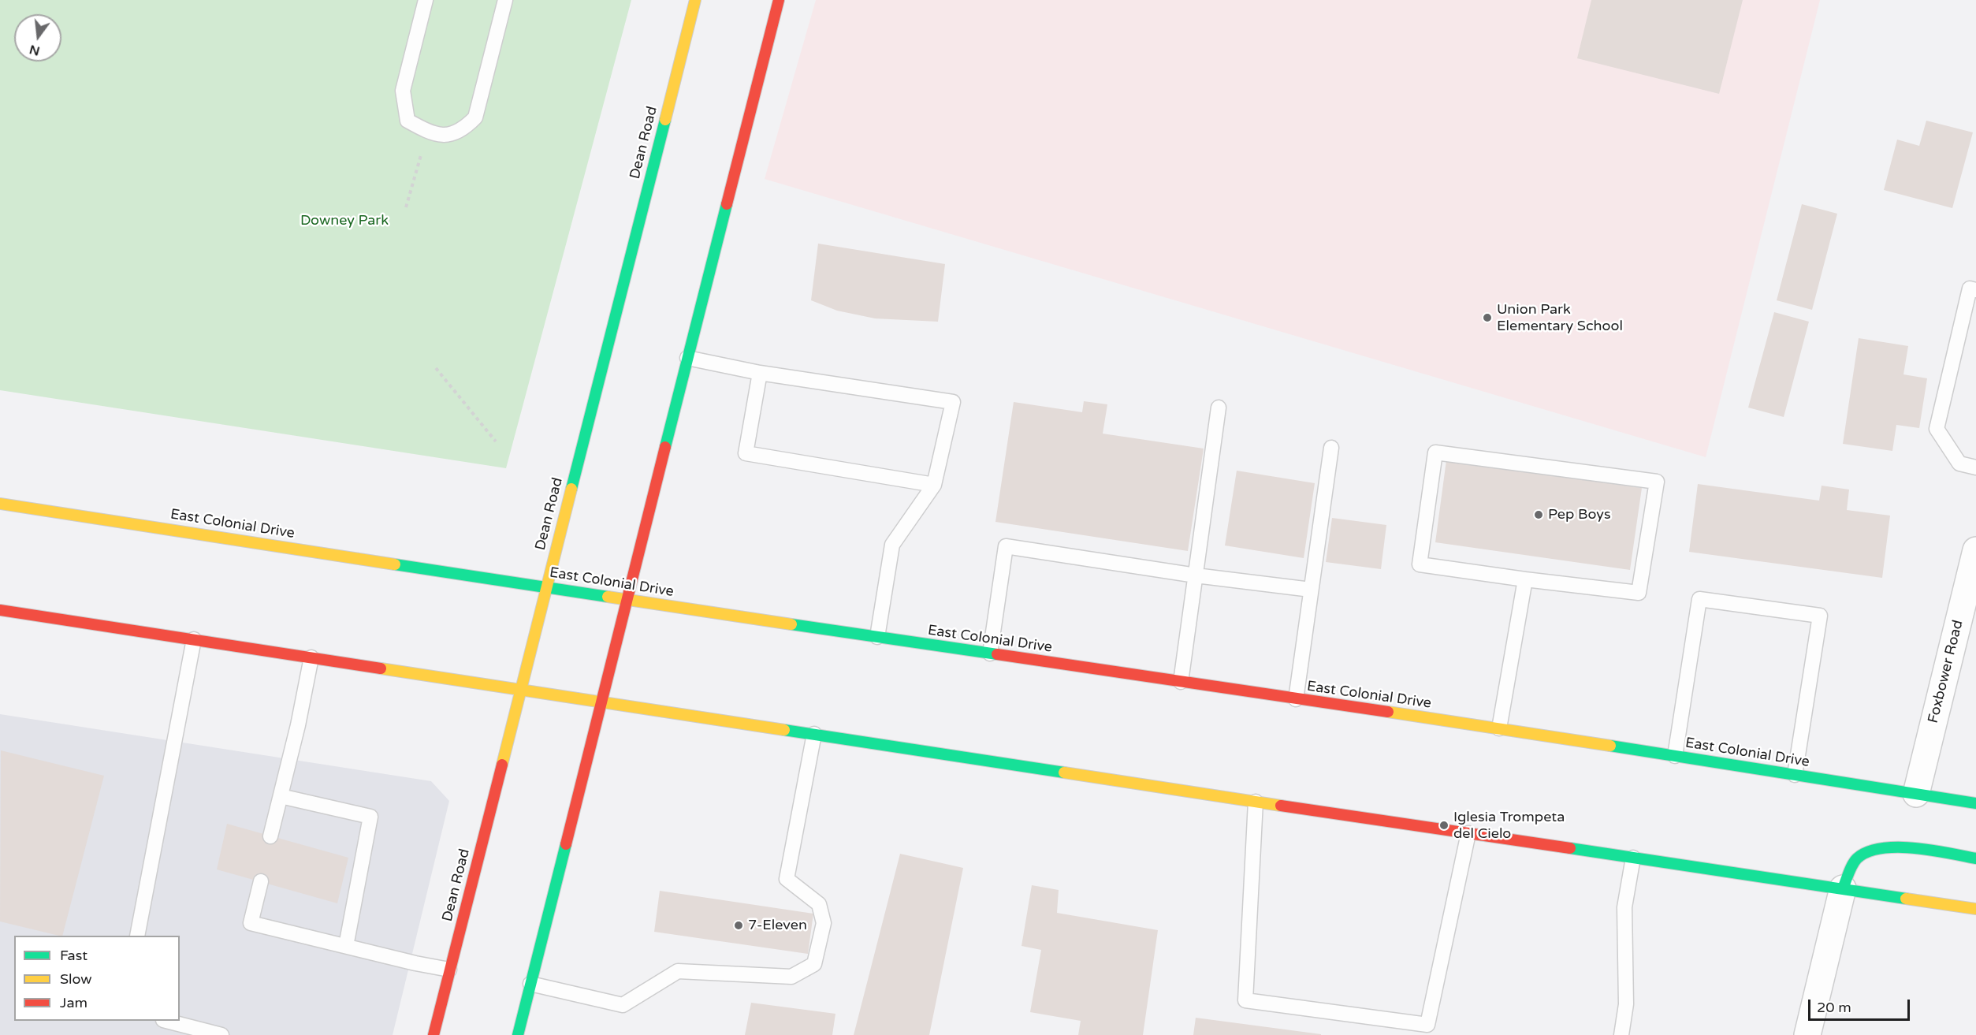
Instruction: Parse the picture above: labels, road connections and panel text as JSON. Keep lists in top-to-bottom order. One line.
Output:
{"streets":{"main road":["Dean Road","East Colonial Drive"],"street":["Foxbower Road"]},"crossings":[["Dean Road","East Colonial Drive"],["East Colonial Drive","Foxbower Road"]],"parks":["Downey Park"],"places":["Union Park Elementary School","Pep Boys","Iglesia Trompeta del Cielo","7-Eleven"],"legend":["Fast","Slow","Jam"],"scale_bar":"20 m","north":"bottom"}
